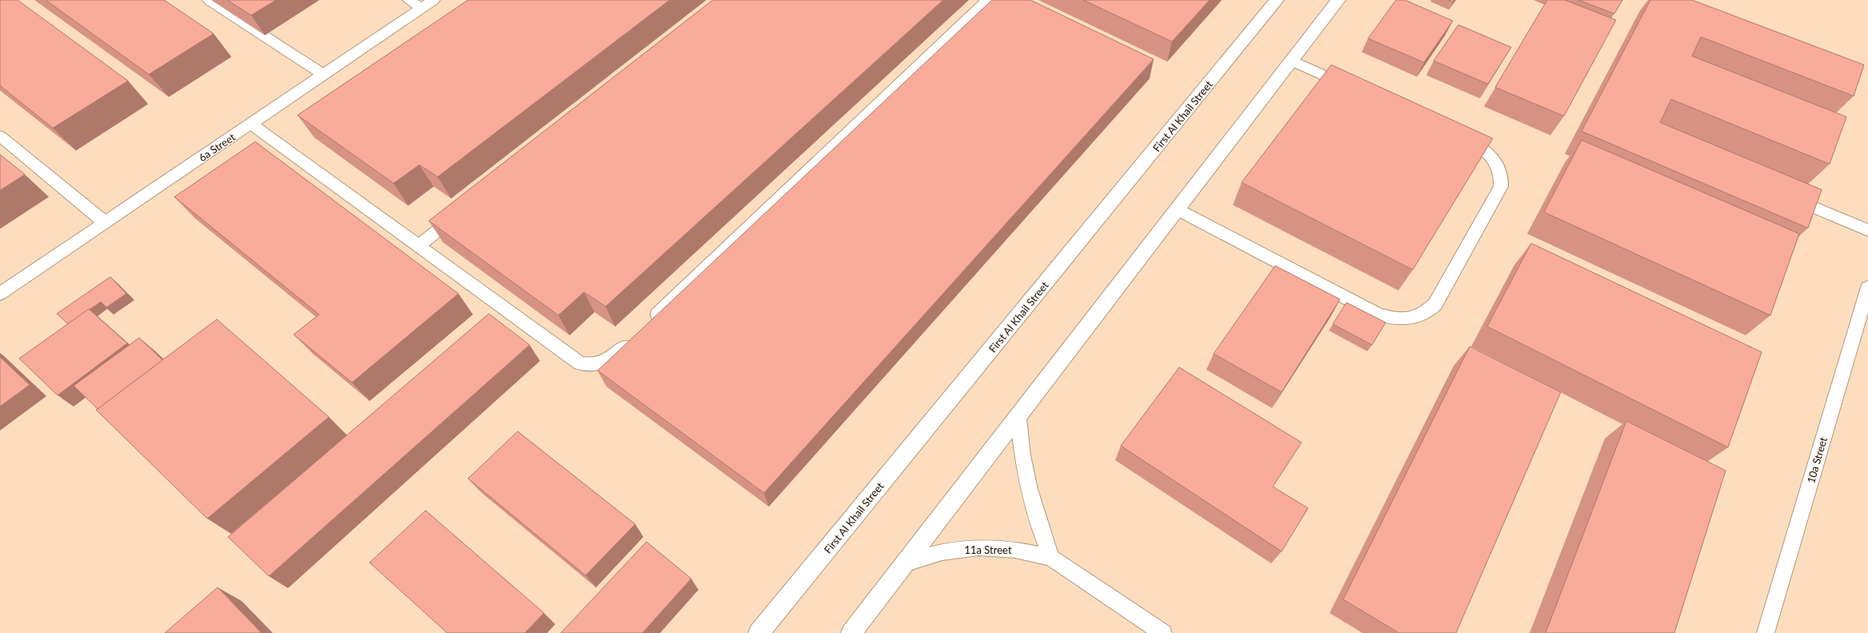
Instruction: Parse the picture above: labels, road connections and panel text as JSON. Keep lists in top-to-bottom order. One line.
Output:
{"streets":{"main road":["First Al Khail Street"],"lane":["6a Street","10a Street","11a Street"]}}
